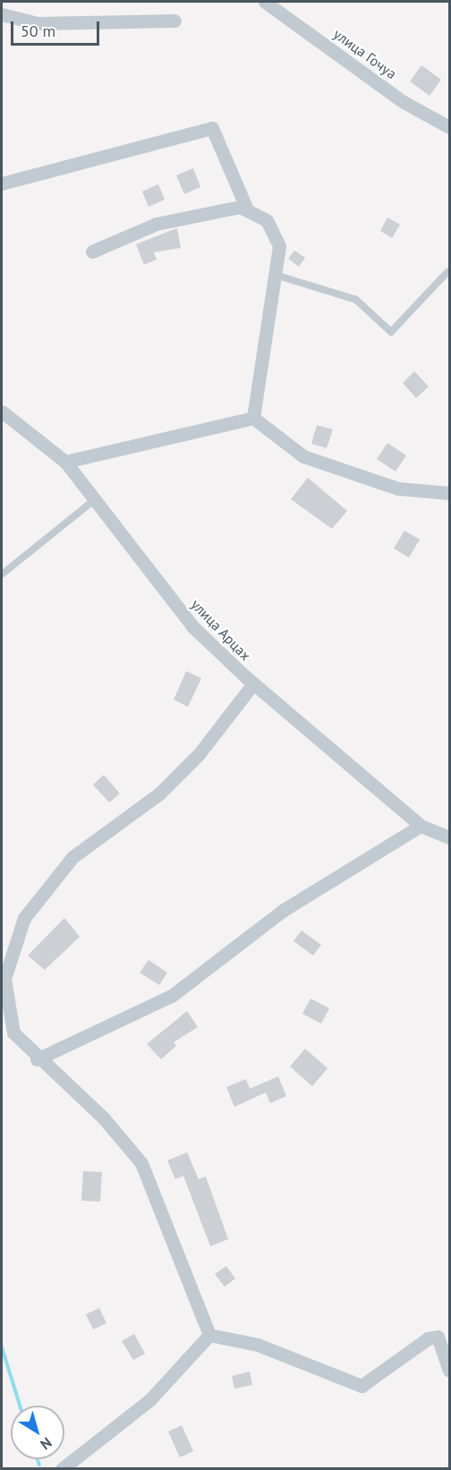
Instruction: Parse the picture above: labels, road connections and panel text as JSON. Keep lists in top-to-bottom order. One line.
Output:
{"streets":{"street":["улица Гочуа","улица Арцах"]},"scale_bar":"50 m","north":"bottom right"}
